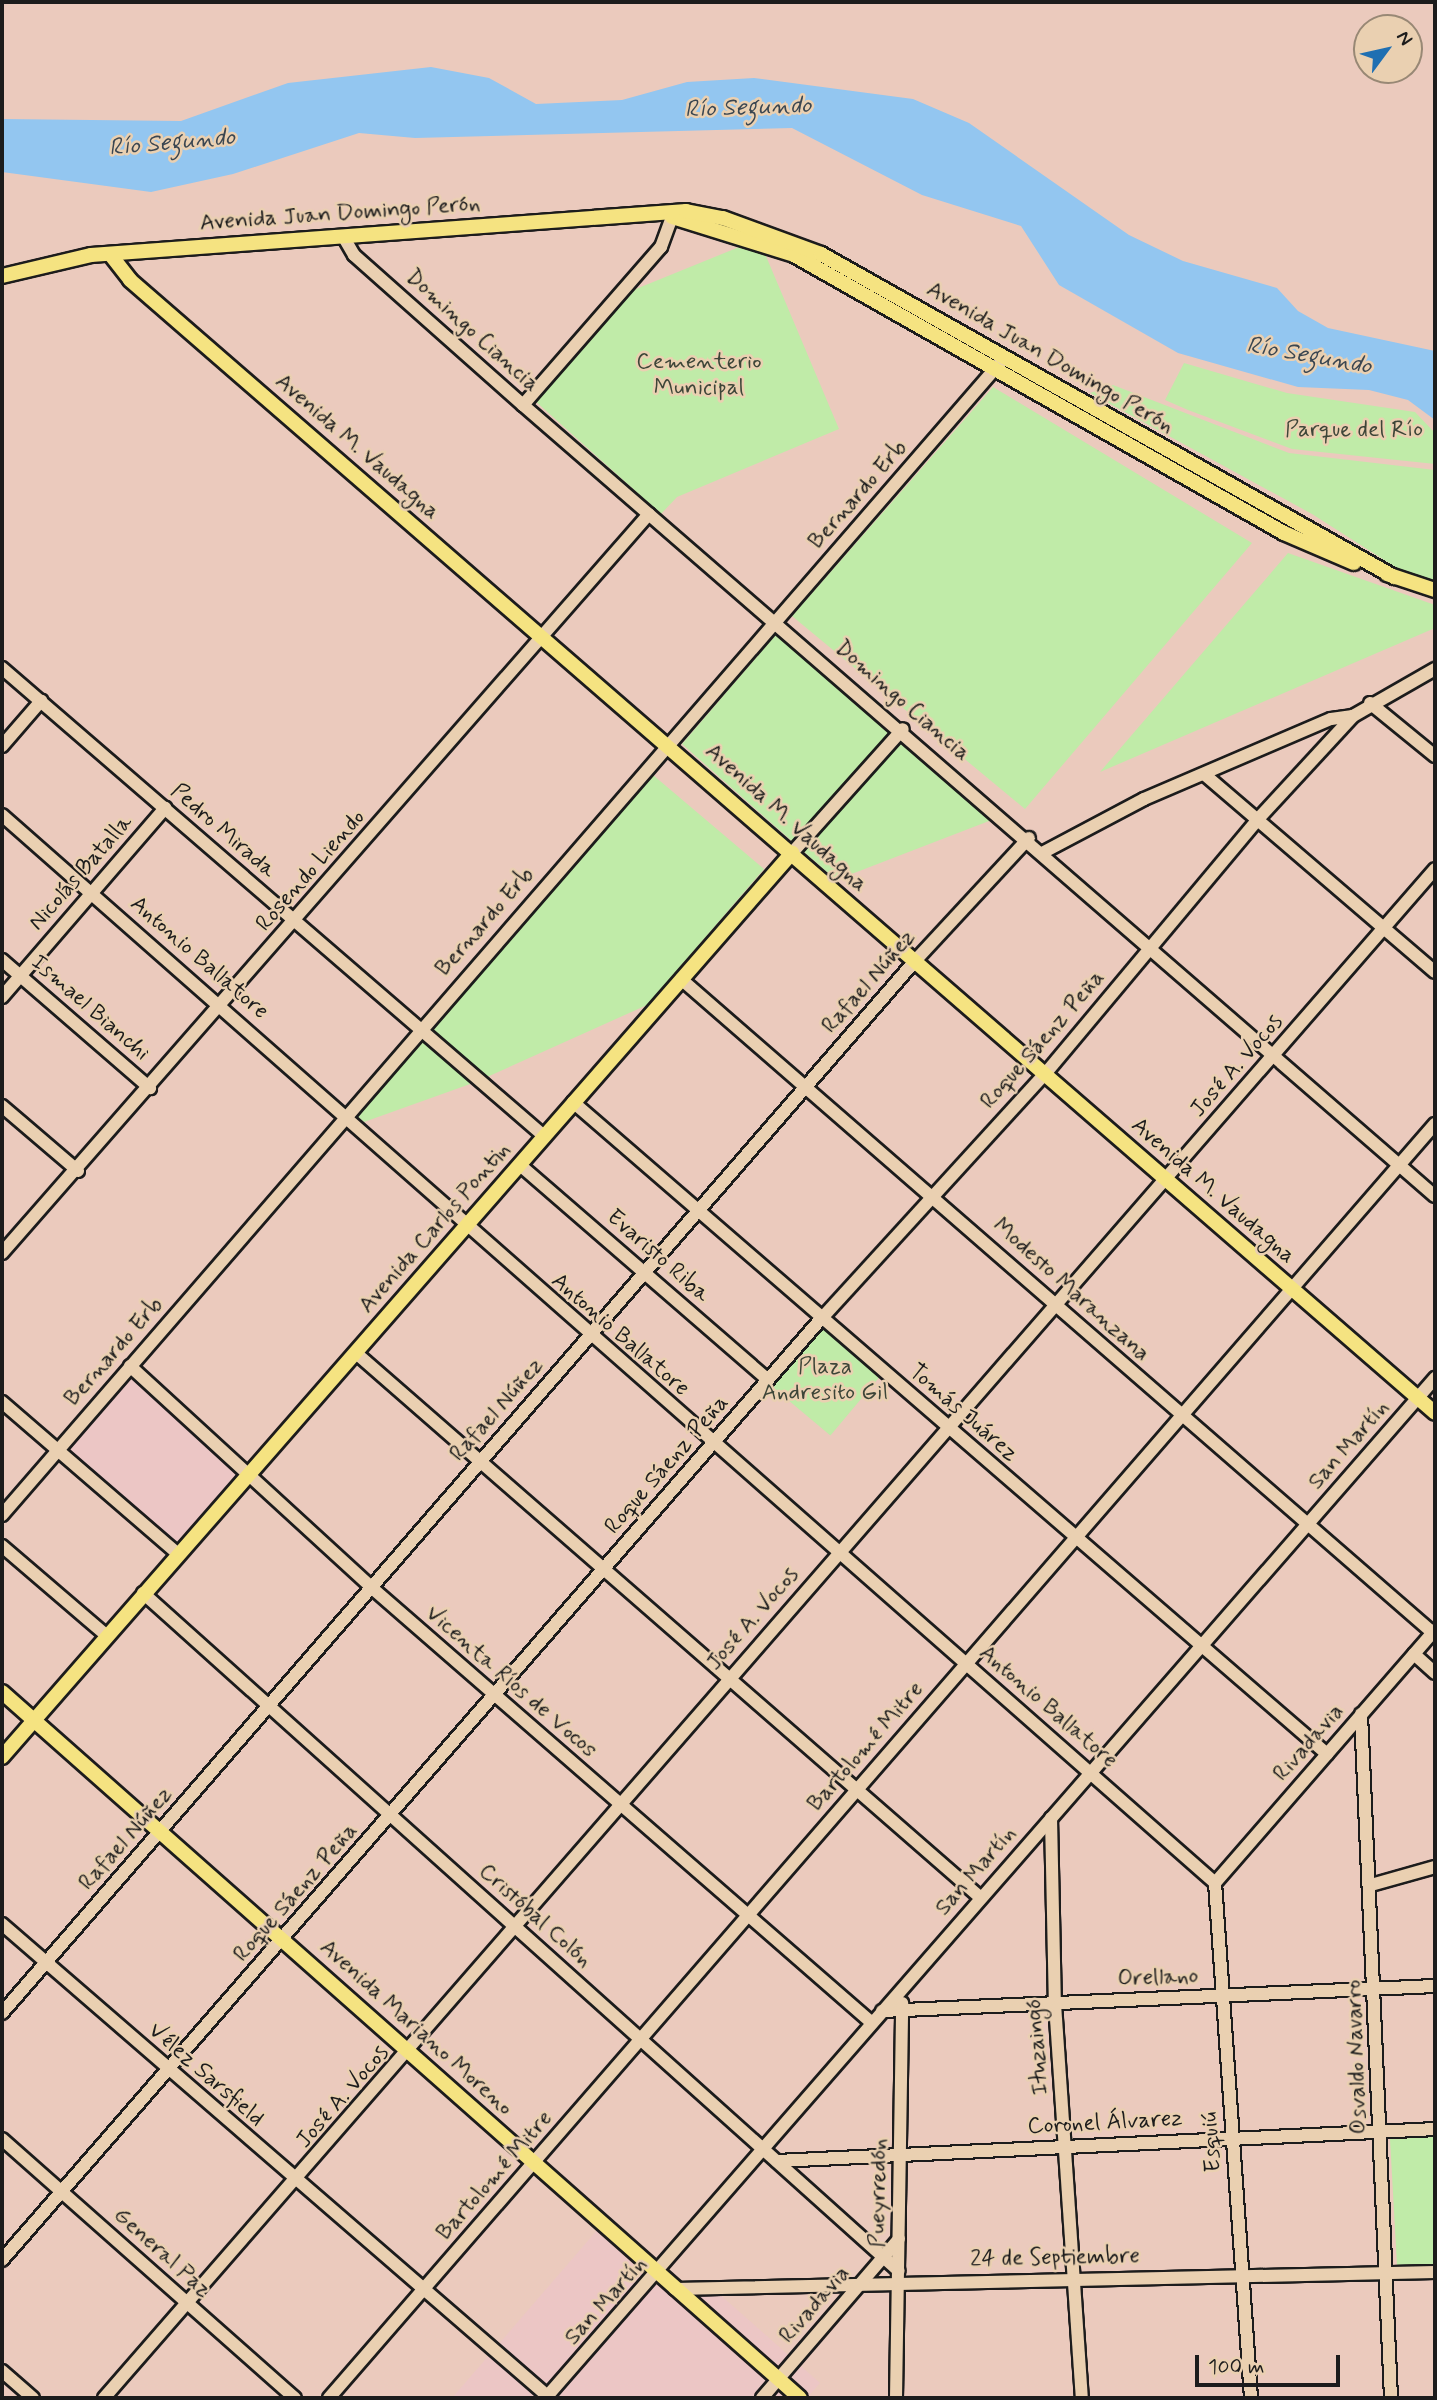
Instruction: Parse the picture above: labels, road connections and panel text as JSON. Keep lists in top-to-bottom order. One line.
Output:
{"streets":{"main road":["Avenida Juan Domingo Perón","Avenida M. Vaudagna","Avenida Carlos Pontin","Avenida Mariano Moreno"],"street":["Domingo Ciancia","Bernardo Erb","Pedro Mirada","Rosendo Liendo","Nicolás Batalla","Antonio Ballatore","Rafael Núñez","Ismael Bianchi","Roque Sáenz Peña","José A. Vocos","Evaristo Riba","Modesto Maranzana","Tomás Juárez","San Martín","Vicenta Ríos de Vocos","Rivadavia","Bartolomé Mitre","Cristóbal Colón","Orellano","Ituzaingó","Osvaldo Navarro","Vélez Sarsfield","Coronel Álvarez","Esquiú","Pueyrredón","General Paz","24 de Septiembre"]},"crossings":[["Avenida Juan Domingo Perón","Domingo Ciancia"],["Avenida Juan Domingo Perón","Avenida M. Vaudagna"],["Avenida Juan Domingo Perón","Bernardo Erb"],["Domingo Ciancia","Bernardo Erb"],["Domingo Ciancia","Rosendo Liendo"],["Domingo Ciancia","Rafael Núñez"],["Domingo Ciancia","Roque Sáenz Peña"],["Domingo Ciancia","José A. Vocos"],["Domingo Ciancia","Avenida Carlos Pontin"],["Domingo Ciancia","Bartolomé Mitre"],["Avenida M. Vaudagna","Bernardo Erb"],["Avenida M. Vaudagna","Rosendo Liendo"],["Avenida M. Vaudagna","Rafael Núñez"],["Avenida M. Vaudagna","Roque Sáenz Peña"],["Avenida M. Vaudagna","José A. Vocos"],["Avenida M. Vaudagna","Avenida Carlos Pontin"],["Avenida M. Vaudagna","San Martín"],["Avenida M. Vaudagna","Bartolomé Mitre"],["Bernardo Erb","Pedro Mirada"],["Bernardo Erb","Antonio Ballatore"],["Bernardo Erb","Vicenta Ríos de Vocos"],["Pedro Mirada","Rosendo Liendo"],["Pedro Mirada","Nicolás Batalla"],["Pedro Mirada","Avenida Carlos Pontin"],["Rosendo Liendo","Antonio Ballatore"],["Rosendo Liendo","Ismael Bianchi"],["Nicolás Batalla","Antonio Ballatore"],["Nicolás Batalla","Ismael Bianchi"],["Antonio Ballatore","Rafael Núñez"],["Antonio Ballatore","Roque Sáenz Peña"],["Antonio Ballatore","José A. Vocos"],["Antonio Ballatore","Avenida Carlos Pontin"],["Antonio Ballatore","San Martín"],["Antonio Ballatore","Rivadavia"],["Antonio Ballatore","Bartolomé Mitre"],["Antonio Ballatore","Esquiú"],["Rafael Núñez","Evaristo Riba"],["Rafael Núñez","Modesto Maranzana"],["Rafael Núñez","Tomás Juárez"],["Rafael Núñez","Vicenta Ríos de Vocos"],["Rafael Núñez","Cristóbal Colón"],["Rafael Núñez","Avenida Mariano Moreno"],["Rafael Núñez","Vélez Sarsfield"],["Roque Sáenz Peña","Evaristo Riba"],["Roque Sáenz Peña","Modesto Maranzana"],["Roque Sáenz Peña","Tomás Juárez"],["Roque Sáenz Peña","Vicenta Ríos de Vocos"],["Roque Sáenz Peña","Cristóbal Colón"],["Roque Sáenz Peña","Avenida Mariano Moreno"],["Roque Sáenz Peña","Vélez Sarsfield"],["Roque Sáenz Peña","General Paz"],["José A. Vocos","Modesto Maranzana"],["José A. Vocos","Tomás Juárez"],["José A. Vocos","Vicenta Ríos de Vocos"],["José A. Vocos","Cristóbal Colón"],["José A. Vocos","Avenida Mariano Moreno"],["José A. Vocos","Vélez Sarsfield"],["José A. Vocos","General Paz"],["Avenida Carlos Pontin","Evaristo Riba"],["Avenida Carlos Pontin","Modesto Maranzana"],["Avenida Carlos Pontin","Tomás Juárez"],["Avenida Carlos Pontin","Vicenta Ríos de Vocos"],["Avenida Carlos Pontin","Cristóbal Colón"],["Avenida Carlos Pontin","Avenida Mariano Moreno"],["Modesto Maranzana","San Martín"],["Modesto Maranzana","Rivadavia"],["Modesto Maranzana","Bartolomé Mitre"],["Tomás Juárez","San Martín"],["Tomás Juárez","Rivadavia"],["Tomás Juárez","Bartolomé Mitre"],["San Martín","Vicenta Ríos de Vocos"],["San Martín","Cristóbal Colón"],["San Martín","Orellano"],["San Martín","Avenida Mariano Moreno"],["San Martín","Ituzaingó"],["San Martín","Vélez Sarsfield"],["San Martín","Pueyrredón"],["Vicenta Ríos de Vocos","Bartolomé Mitre"],["Rivadavia","Cristóbal Colón"],["Rivadavia","Avenida Mariano Moreno"],["Rivadavia","Osvaldo Navarro"],["Rivadavia","Esquiú"],["Rivadavia","Pueyrredón"],["Rivadavia","24 de Septiembre"],["Bartolomé Mitre","Cristóbal Colón"],["Bartolomé Mitre","Avenida Mariano Moreno"],["Bartolomé Mitre","Vélez Sarsfield"],["Cristóbal Colón","Coronel Álvarez"],["Cristóbal Colón","Pueyrredón"],["Cristóbal Colón","24 de Septiembre"],["Orellano","Ituzaingó"],["Orellano","Osvaldo Navarro"],["Orellano","Esquiú"],["Orellano","Pueyrredón"],["Avenida Mariano Moreno","24 de Septiembre"],["Ituzaingó","Coronel Álvarez"],["Ituzaingó","24 de Septiembre"],["Osvaldo Navarro","Coronel Álvarez"],["Osvaldo Navarro","24 de Septiembre"],["Coronel Álvarez","Esquiú"],["Coronel Álvarez","Pueyrredón"],["Esquiú","24 de Septiembre"],["Pueyrredón","24 de Septiembre"]],"water":["Río Segundo"],"parks":["Cementerio Municipal","Parque del Río","Plaza Andresito Gil"],"scale_bar":"100 m","north":"top right"}
